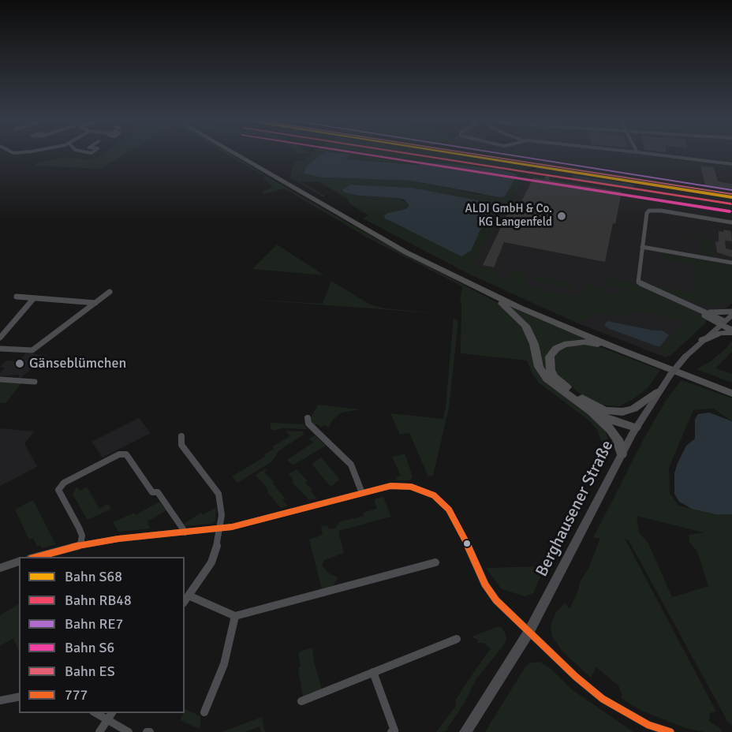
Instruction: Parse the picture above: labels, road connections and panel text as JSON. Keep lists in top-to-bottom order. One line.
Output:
{"streets":{"main road":["Berghausener Straße"]},"places":["ALDI GmbH & Co. KG Langenfeld","Gänseblümchen"],"lines":["rail line S68","rail line RB48","rail line RE7","rail line S6","rail line ES","transit line 777"],"legend":["Bahn S68","Bahn RB48","Bahn RE7","Bahn S6","Bahn ES","777"]}
